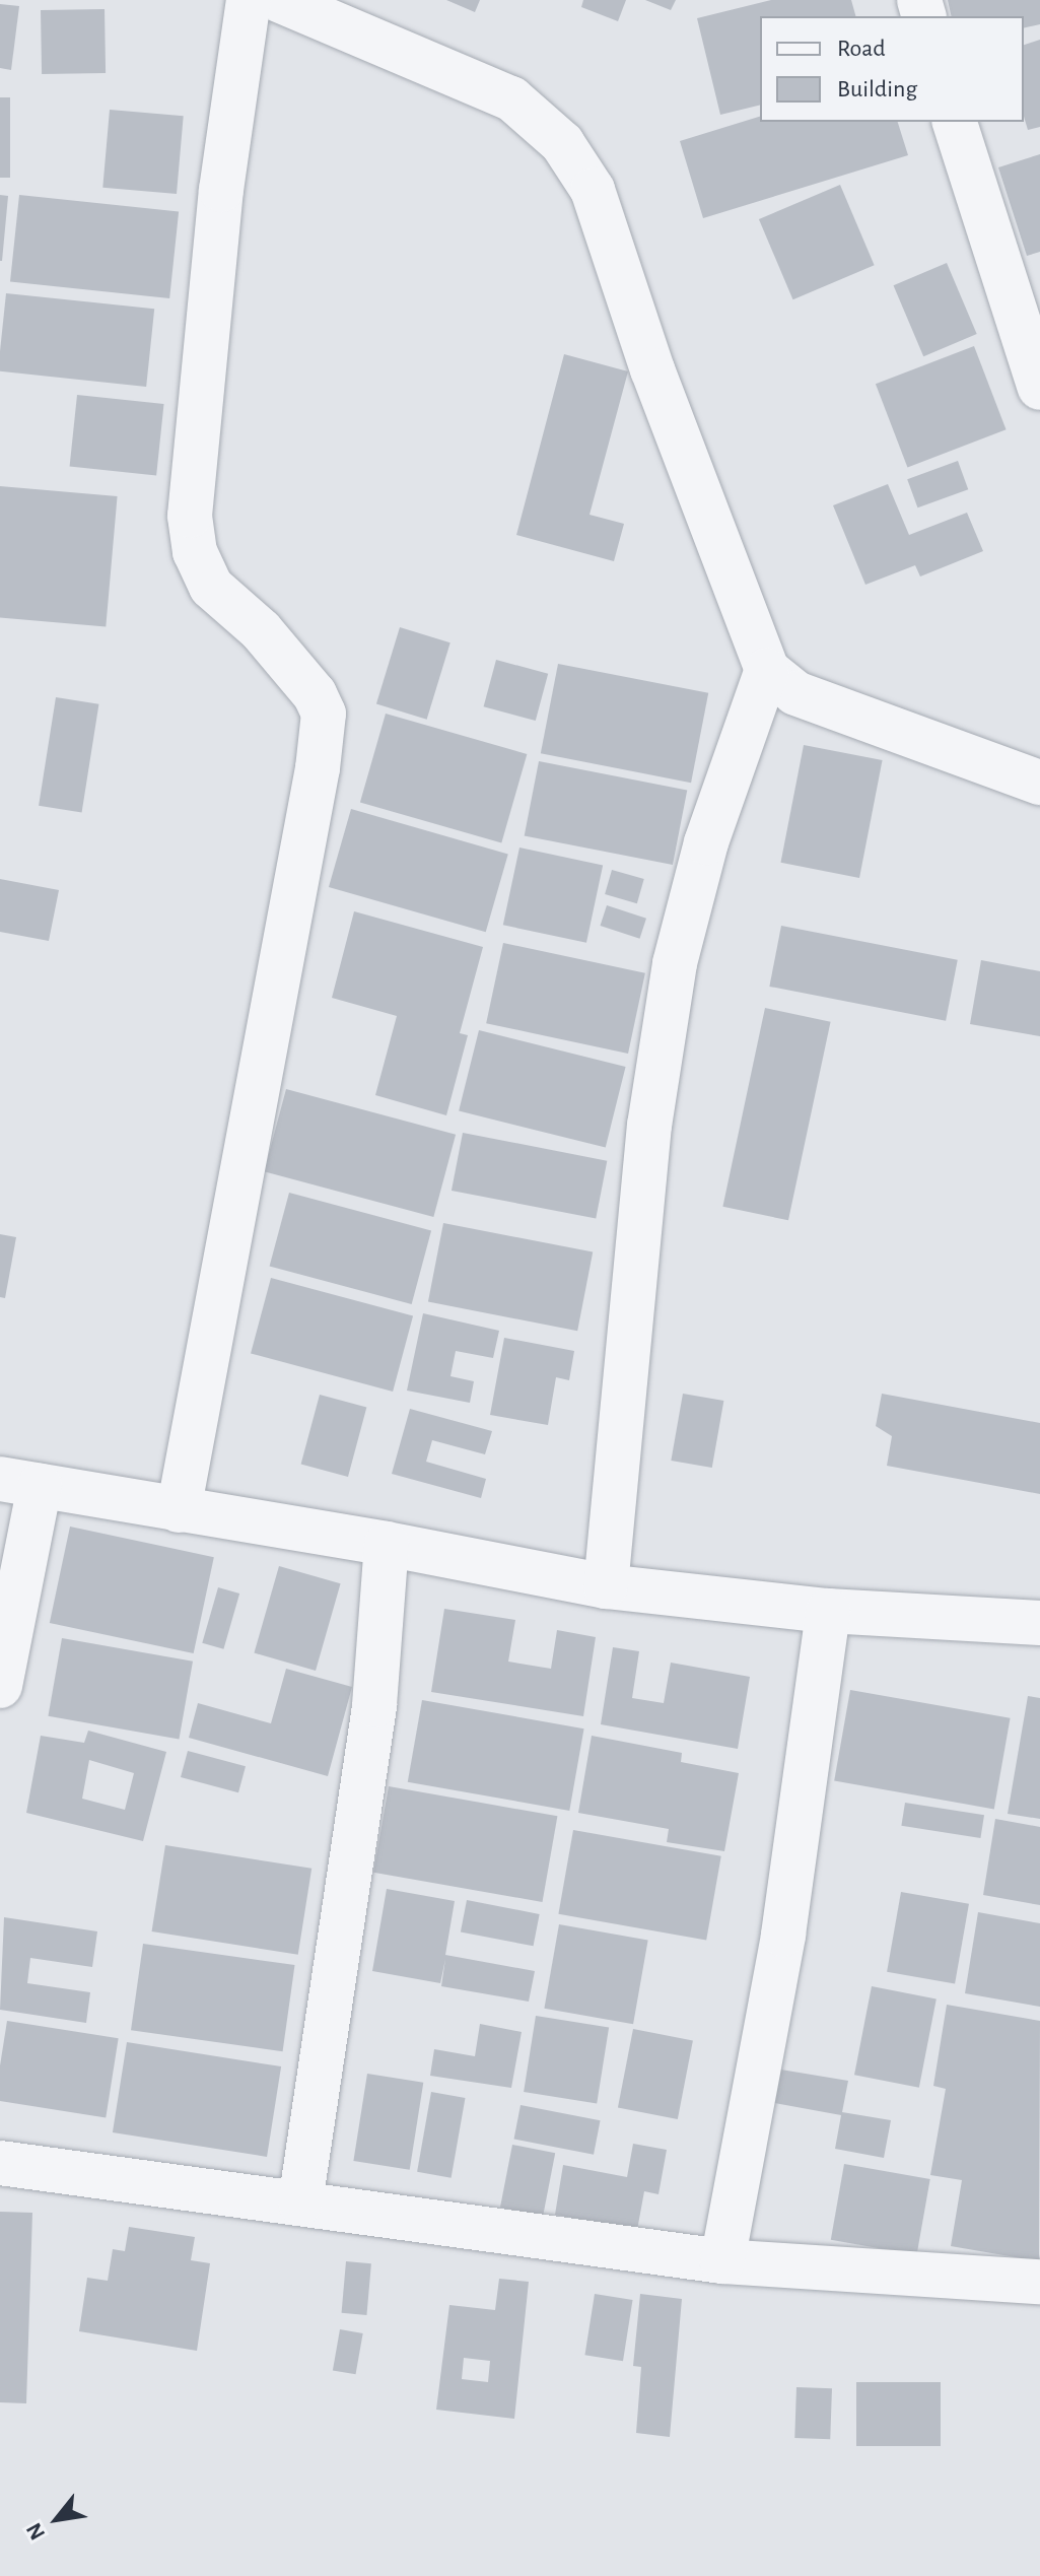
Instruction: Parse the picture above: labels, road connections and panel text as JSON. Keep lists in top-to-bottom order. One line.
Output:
{"legend":["Road","Building"],"north":"bottom left"}
